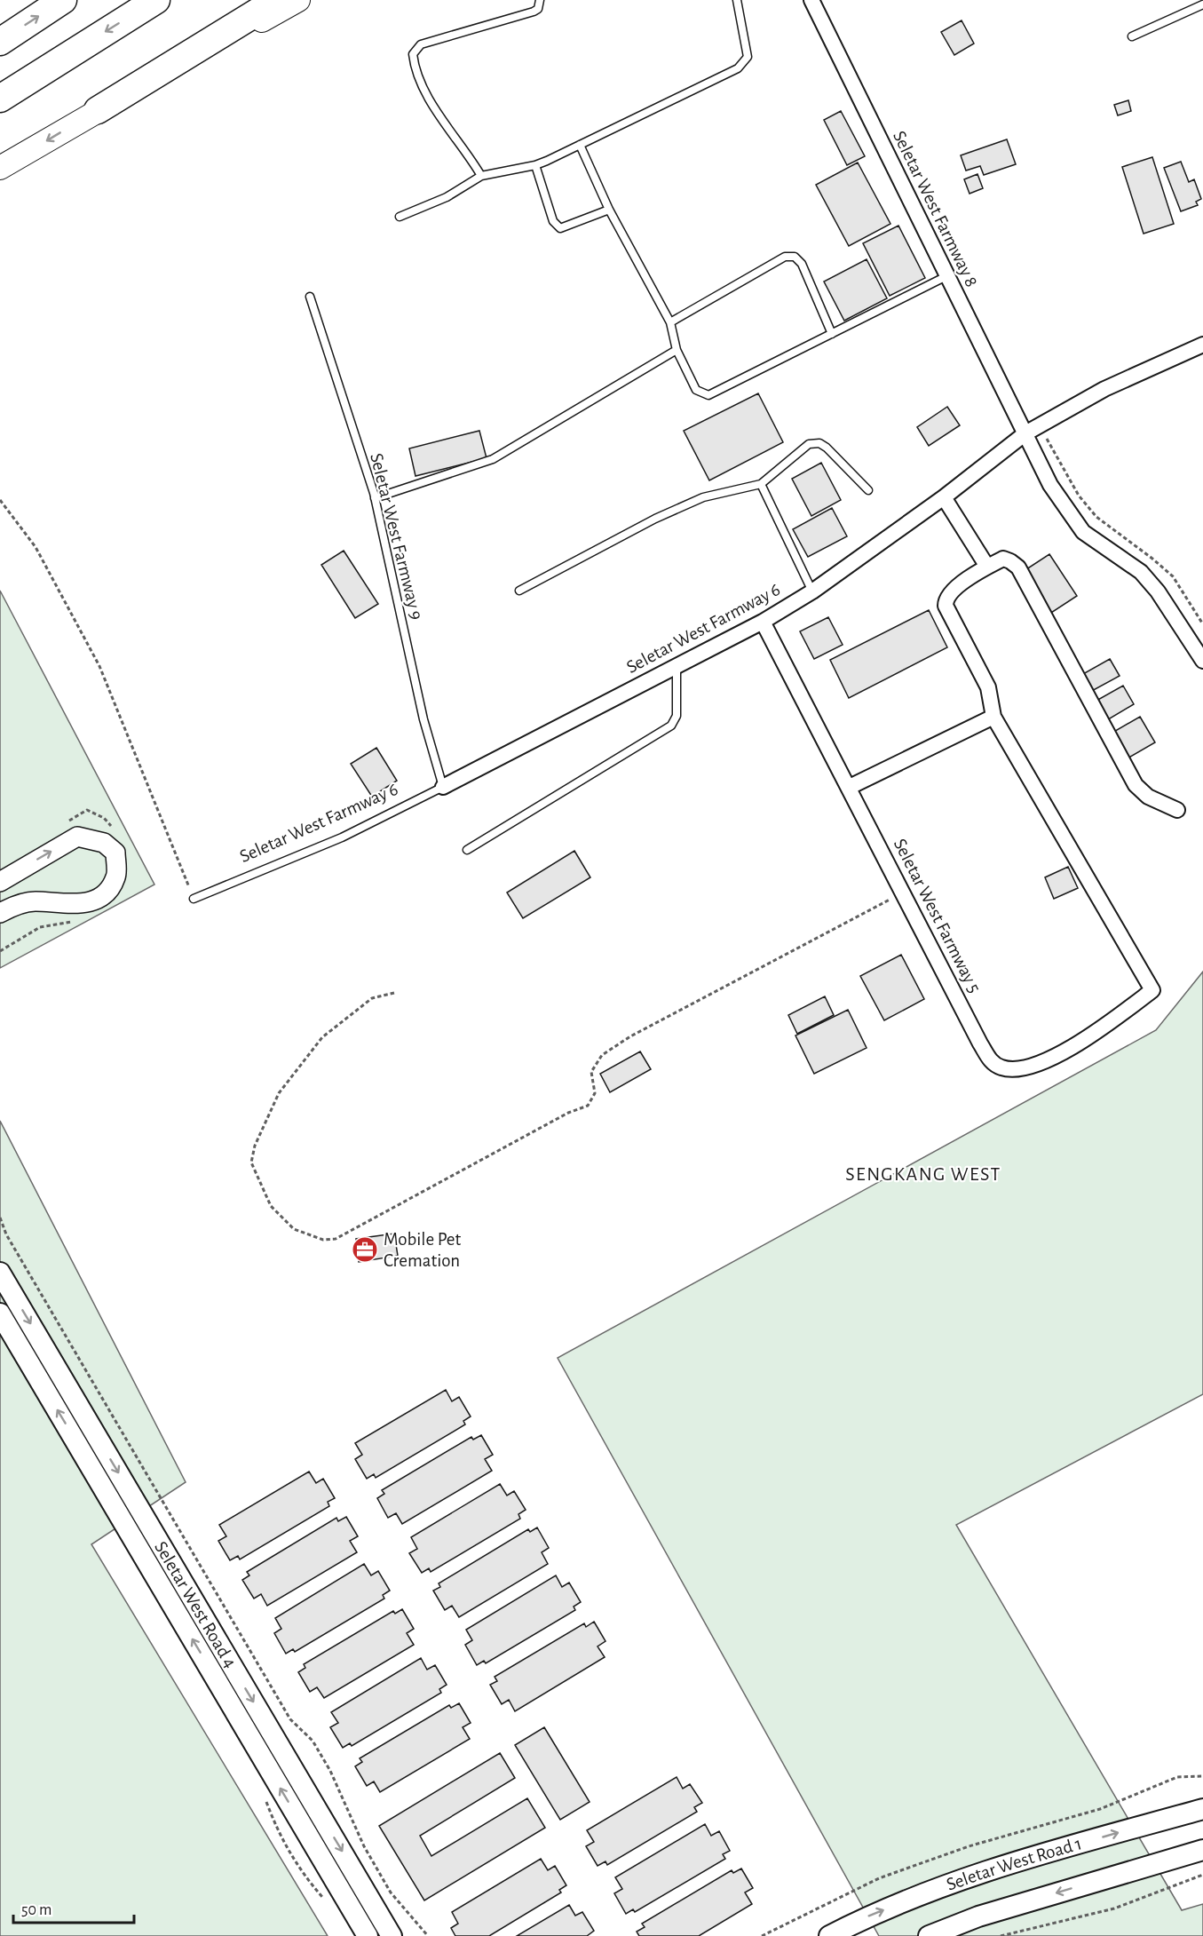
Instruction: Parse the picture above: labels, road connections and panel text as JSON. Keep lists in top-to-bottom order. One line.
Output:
{"streets":{"main road":["Seletar West Road 4","Seletar West Road 1"],"street":["Seletar West Farmway 8","Seletar West Farmway 6","Seletar West Farmway 5"],"lane":["Seletar West Farmway 9"]},"crossings":[["Seletar West Farmway 8","Seletar West Farmway 6"],["Seletar West Farmway 9","Seletar West Farmway 6"],["Seletar West Farmway 6","Seletar West Farmway 5"]],"districts":["SENGKANG WEST"],"places":{"office":["Mobile Pet Cremation"]},"scale_bar":"50 m"}
